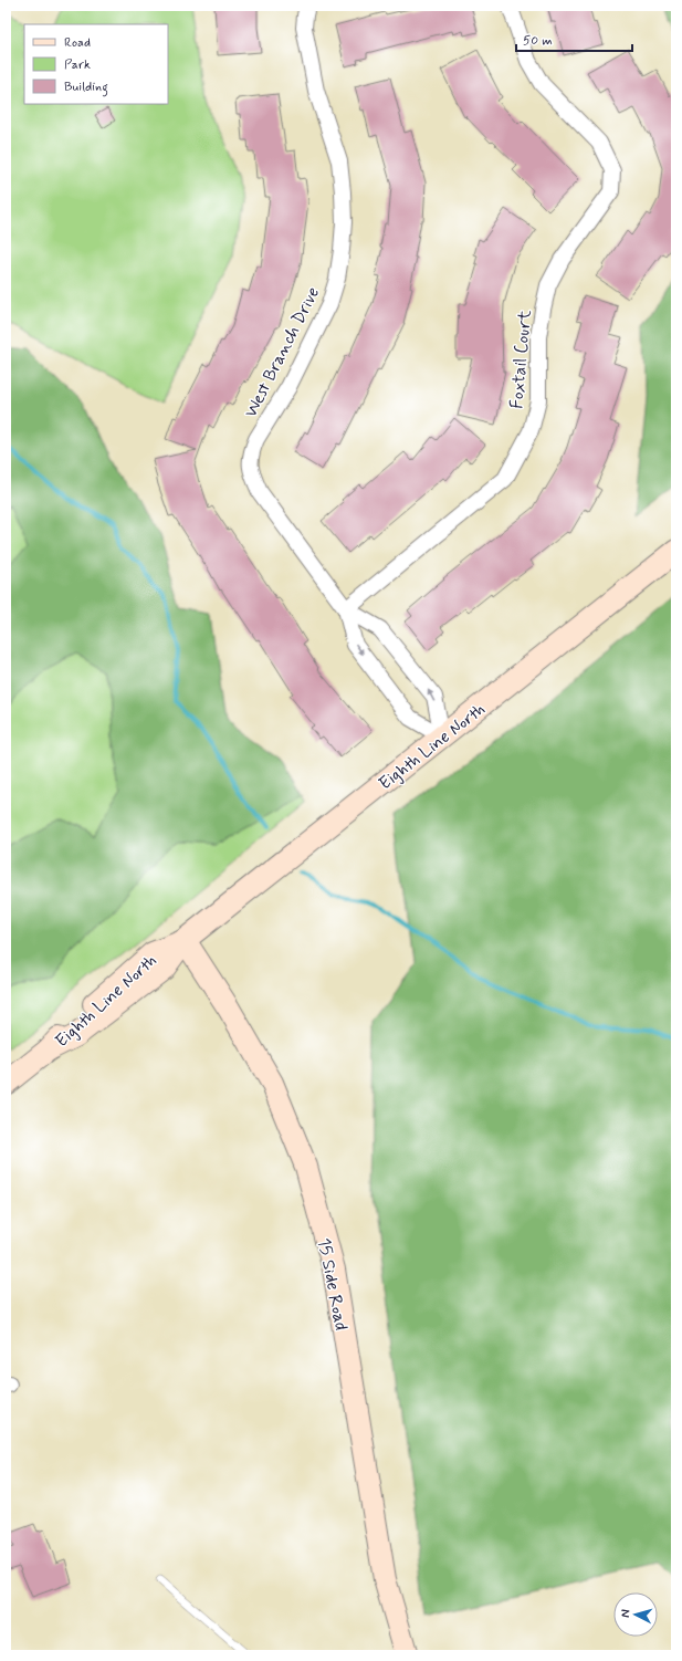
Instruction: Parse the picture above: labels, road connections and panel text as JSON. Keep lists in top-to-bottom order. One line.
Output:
{"streets":{"street":["West Branch Drive","Foxtail Court","Eighth Line North","15 Side Road"]},"crossings":[["West Branch Drive","Foxtail Court"],["West Branch Drive","Eighth Line North"],["Eighth Line North","15 Side Road"]],"legend":["Road","Park","Building"],"scale_bar":"50 m","north":"left"}
